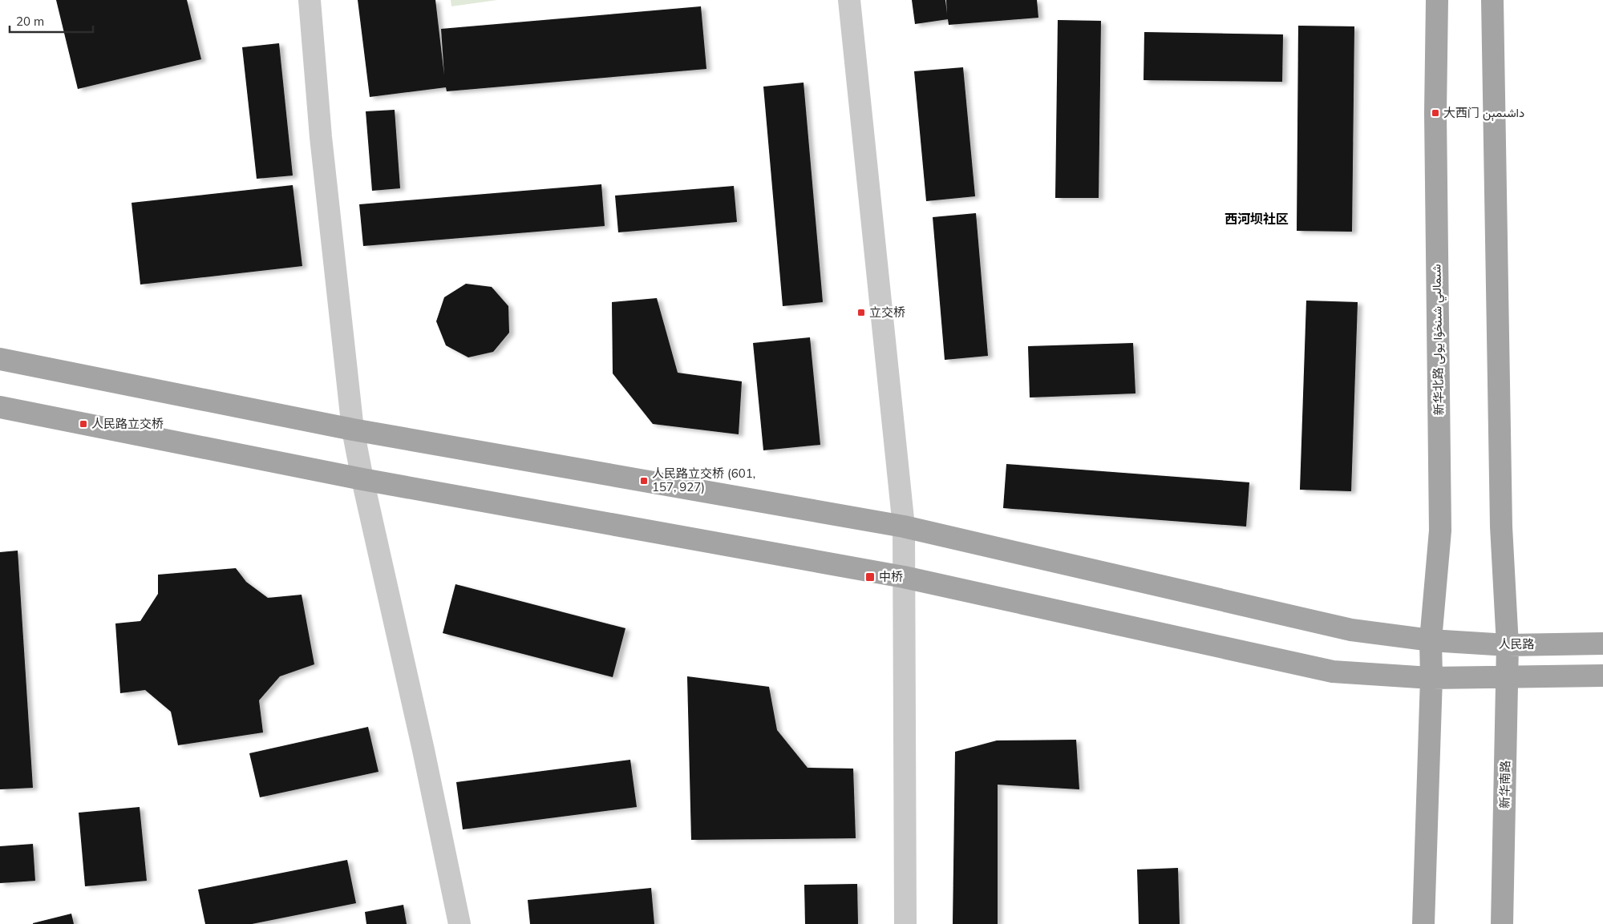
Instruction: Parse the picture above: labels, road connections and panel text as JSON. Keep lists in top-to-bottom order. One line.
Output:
{"streets":{"main road":["新华北路 شىمالىي شىنخۇا يولى","人民路","新华南路"]},"crossings":[["新华北路 شىمالىي شىنخۇا يولى","人民路"],["人民路","新华南路"]],"districts":["西河坝社区"],"places":{"transit":["大西门 داشىمېن","立交桥","人民路立交桥","人民路立交桥 (601, 157, 927)","中桥"]},"scale_bar":"20 m"}
